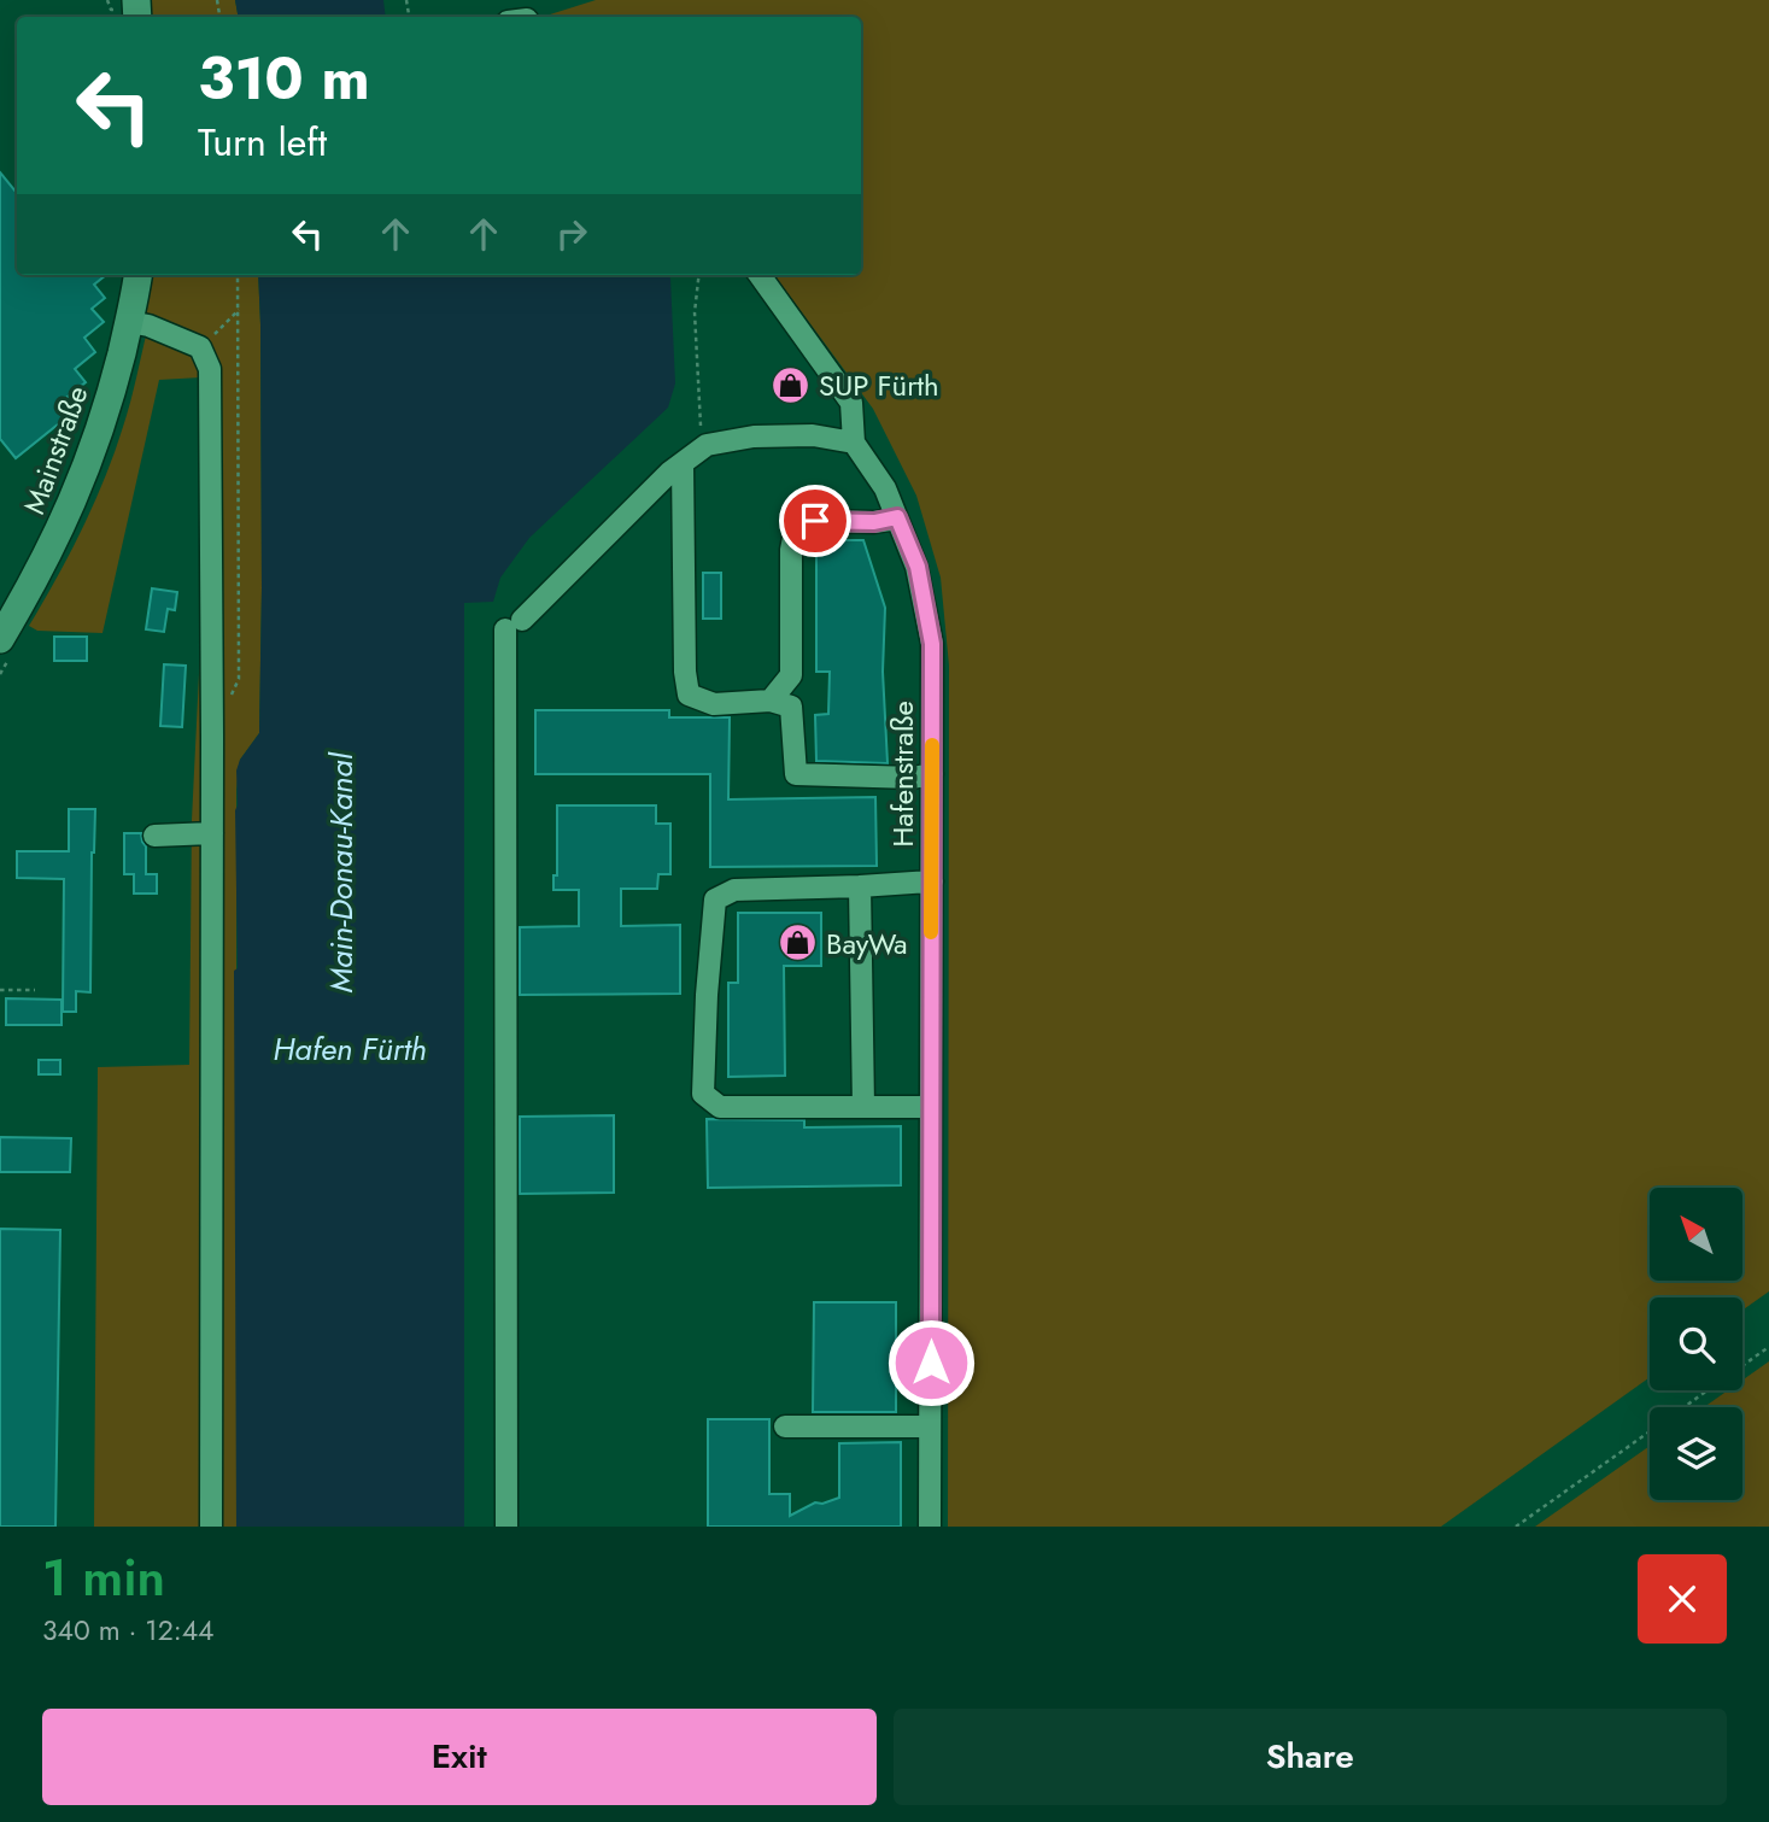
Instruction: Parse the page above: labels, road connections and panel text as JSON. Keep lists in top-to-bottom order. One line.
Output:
{"streets":{"main road":["Mainstraße"],"street":["Hafenstraße"]},"water":["Main-Donau-Kanal","Hafen Fürth"],"places":{"shop":["SUP Fürth","BayWa"]},"north":"top left","page":{"turn":["310 m","Turn left"],"heading":["1 min","340 m · 12:44"],"buttons":["Exit","Share"]}}
